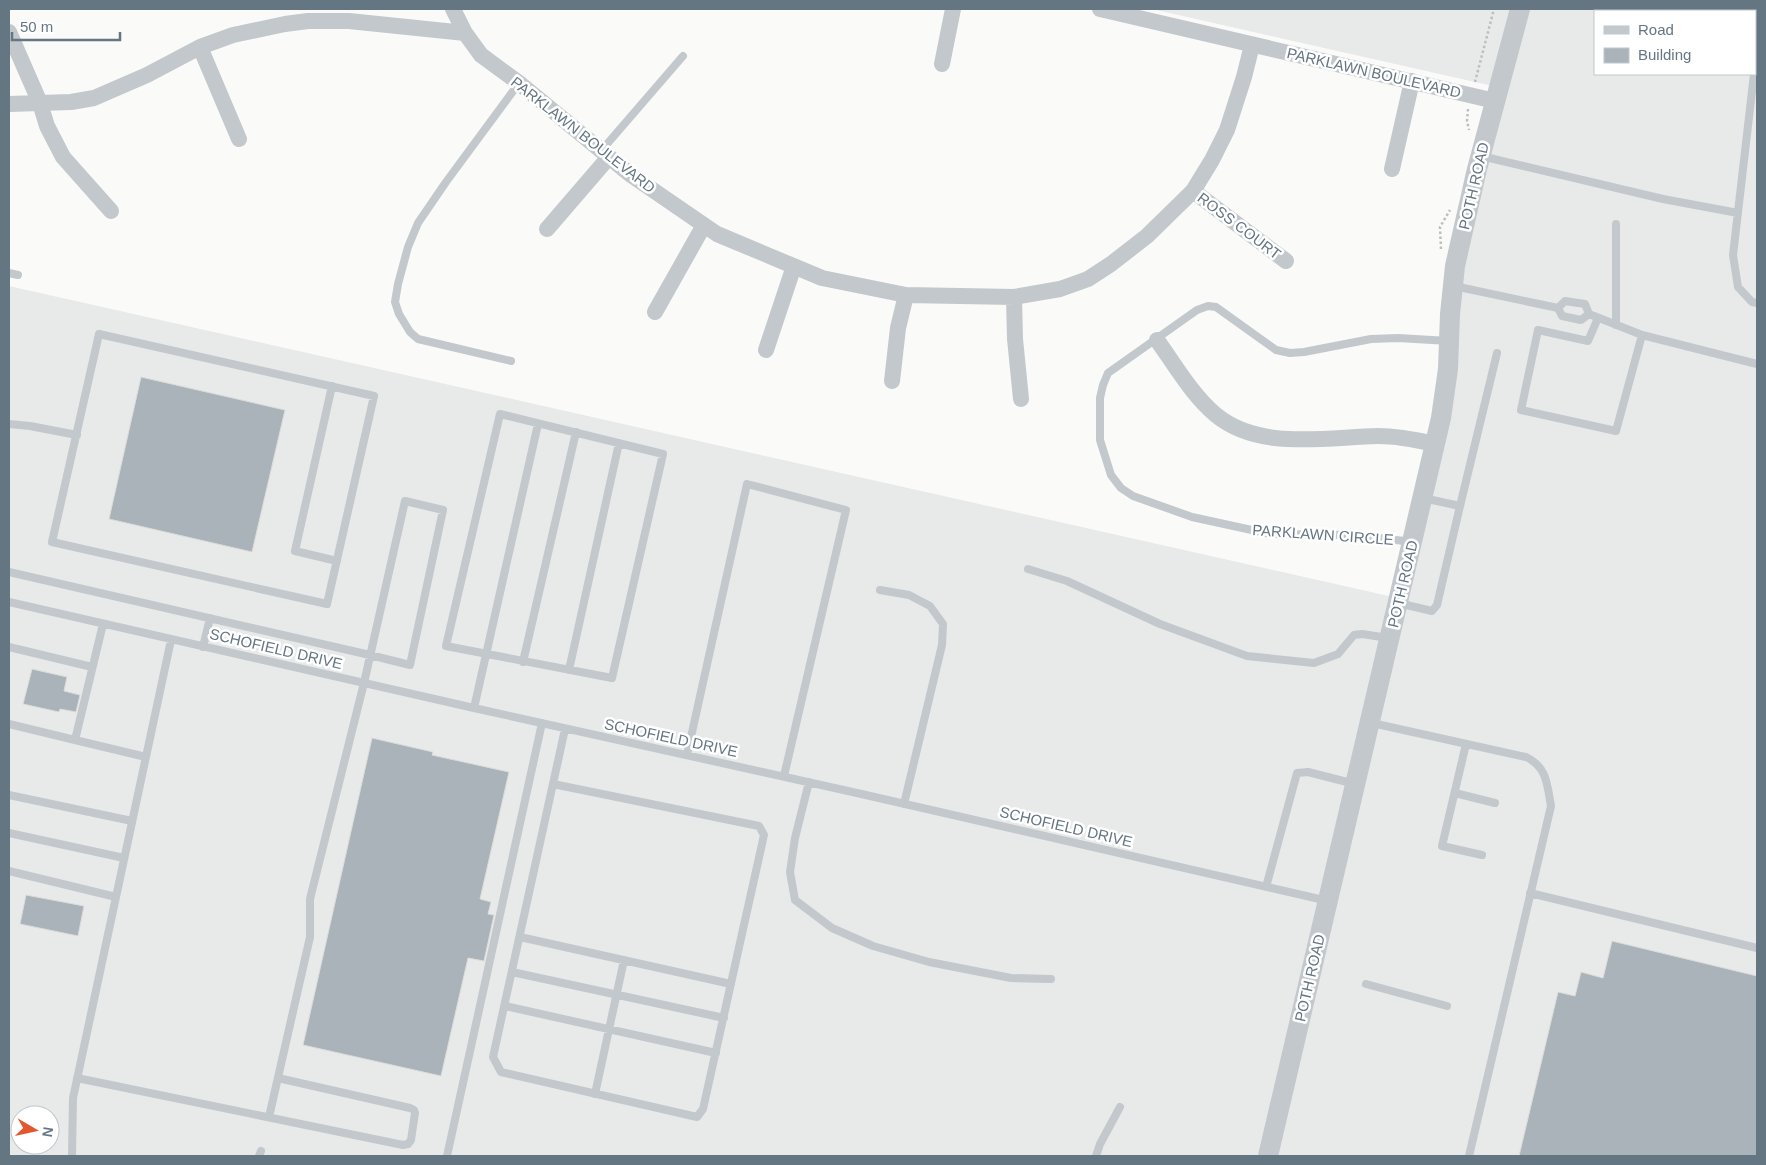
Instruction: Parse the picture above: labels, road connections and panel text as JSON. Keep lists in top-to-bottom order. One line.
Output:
{"streets":{"street":["PARKLAWN BOULEVARD","POTH ROAD","ROSS COURT"],"lane":["PARKLAWN CIRCLE","SCHOFIELD DRIVE"]},"crossings":[["PARKLAWN BOULEVARD","POTH ROAD"],["PARKLAWN BOULEVARD","ROSS COURT"],["POTH ROAD","PARKLAWN CIRCLE"],["POTH ROAD","SCHOFIELD DRIVE"]],"legend":["Road","Building"],"scale_bar":"50 m","north":"right"}
